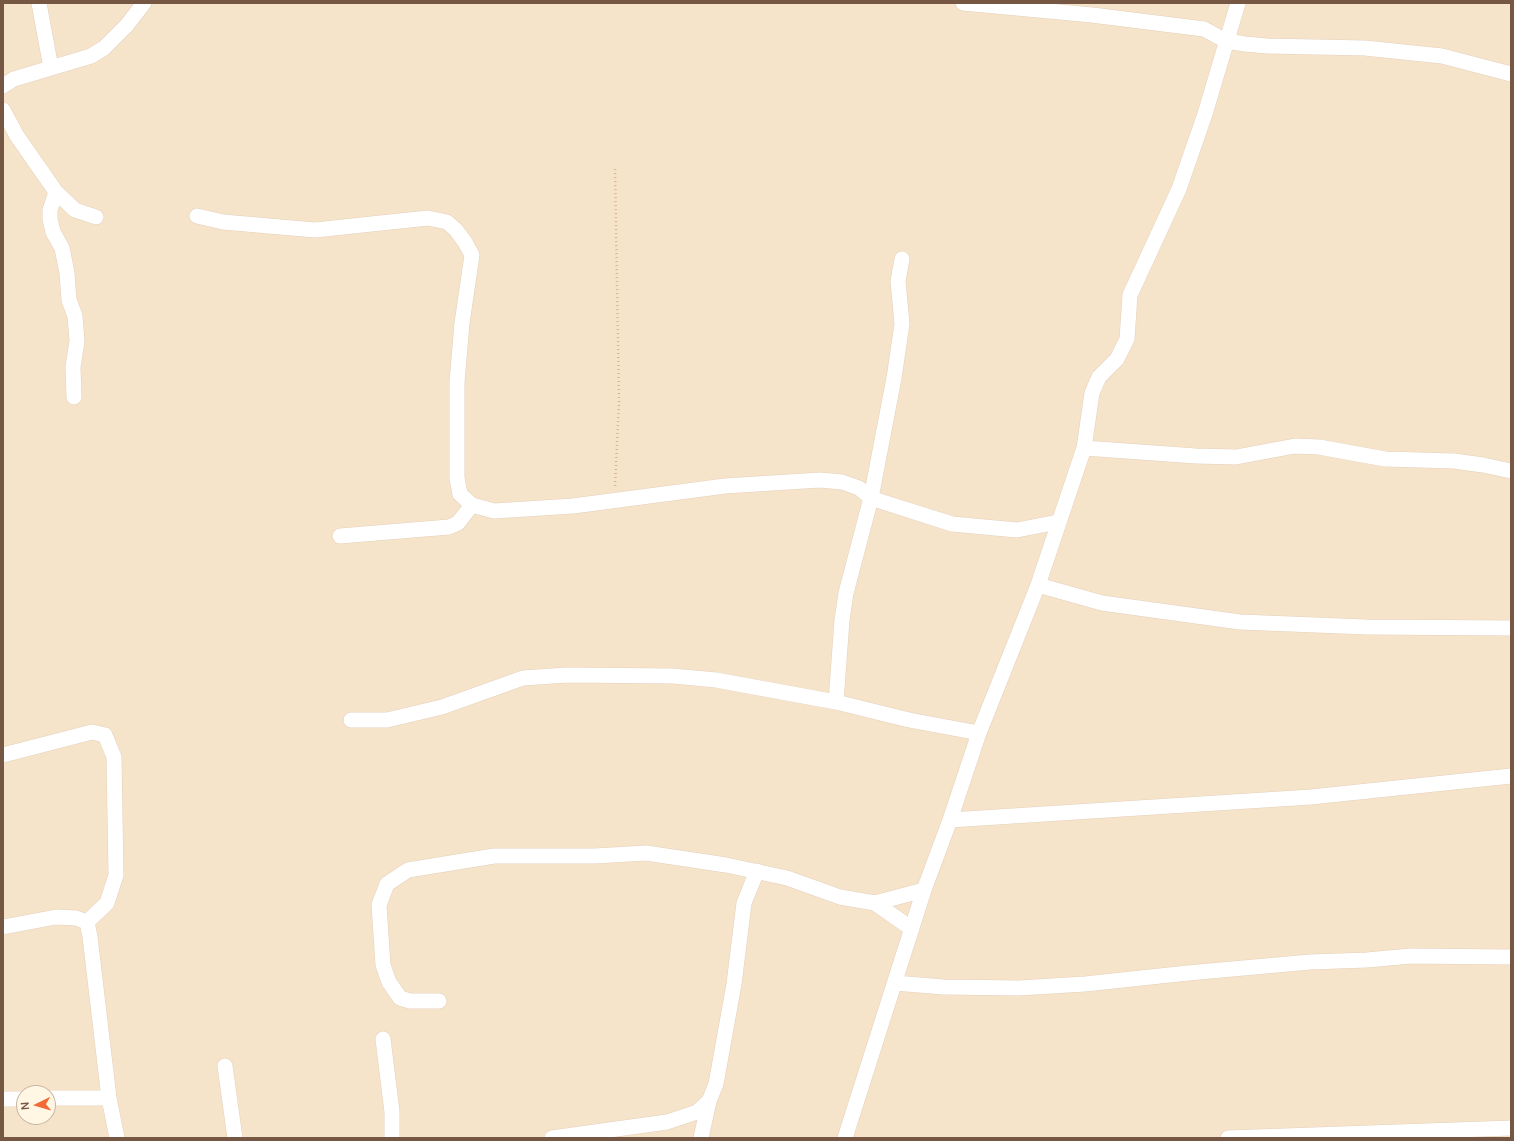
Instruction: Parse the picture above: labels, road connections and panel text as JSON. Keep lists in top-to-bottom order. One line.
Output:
{"north":"left"}
